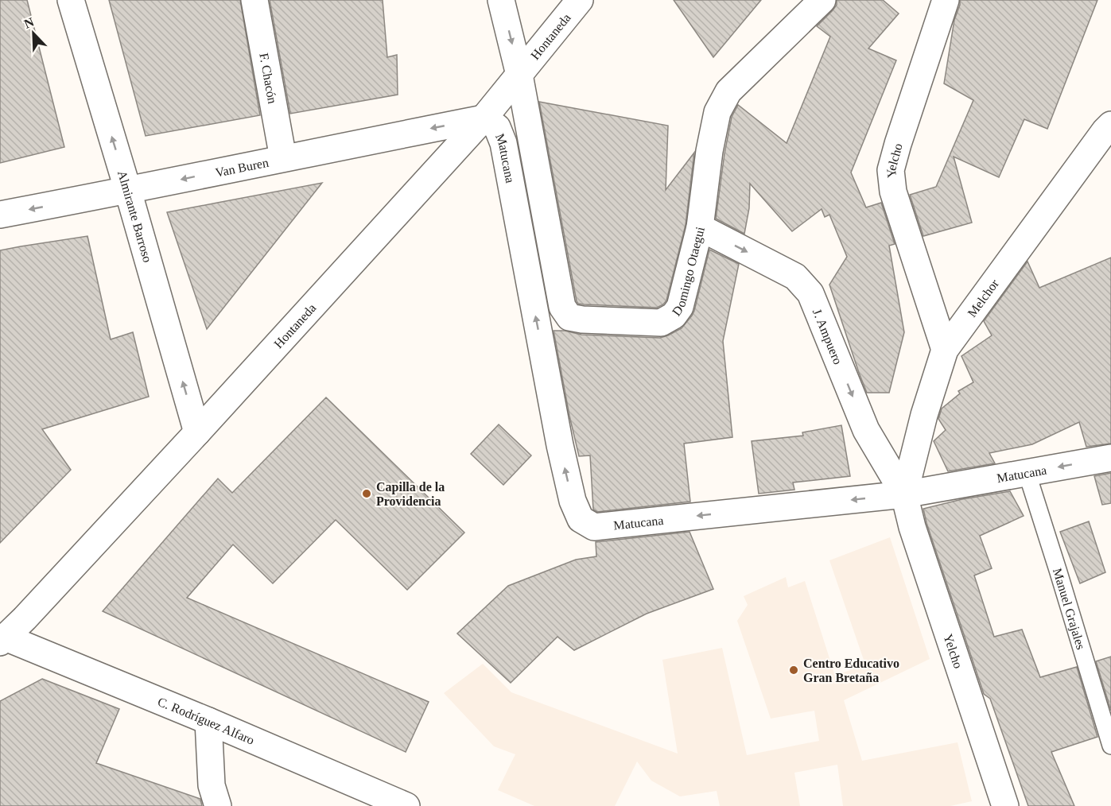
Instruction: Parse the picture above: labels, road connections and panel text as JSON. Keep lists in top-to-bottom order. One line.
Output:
{"streets":{"street":["Hontaneda","F. Chacón","Matucana","Yelcho","Van Buren","Almirante Barroso","Domingo Otaegui","Melchor","J. Ampuero","C. Rodríguez Alfaro"],"lane":["Manuel Grajales"]},"crossings":[["Hontaneda","Matucana"],["Hontaneda","Van Buren"],["Hontaneda","Almirante Barroso"],["Hontaneda","Domingo Otaegui"],["Hontaneda","C. Rodríguez Alfaro"],["F. Chacón","Van Buren"],["Matucana","Yelcho"],["Matucana","Van Buren"],["Matucana","Melchor"],["Matucana","J. Ampuero"],["Matucana","Manuel Grajales"],["Yelcho","Melchor"],["Yelcho","J. Ampuero"],["Van Buren","Almirante Barroso"],["Domingo Otaegui","J. Ampuero"],["Melchor","J. Ampuero"]],"one_way":["Van Buren","Almirante Barroso","J. Ampuero"],"places":["Capilla de la Providencia","Centro Educativo Gran Bretaña"],"north":"top left"}
